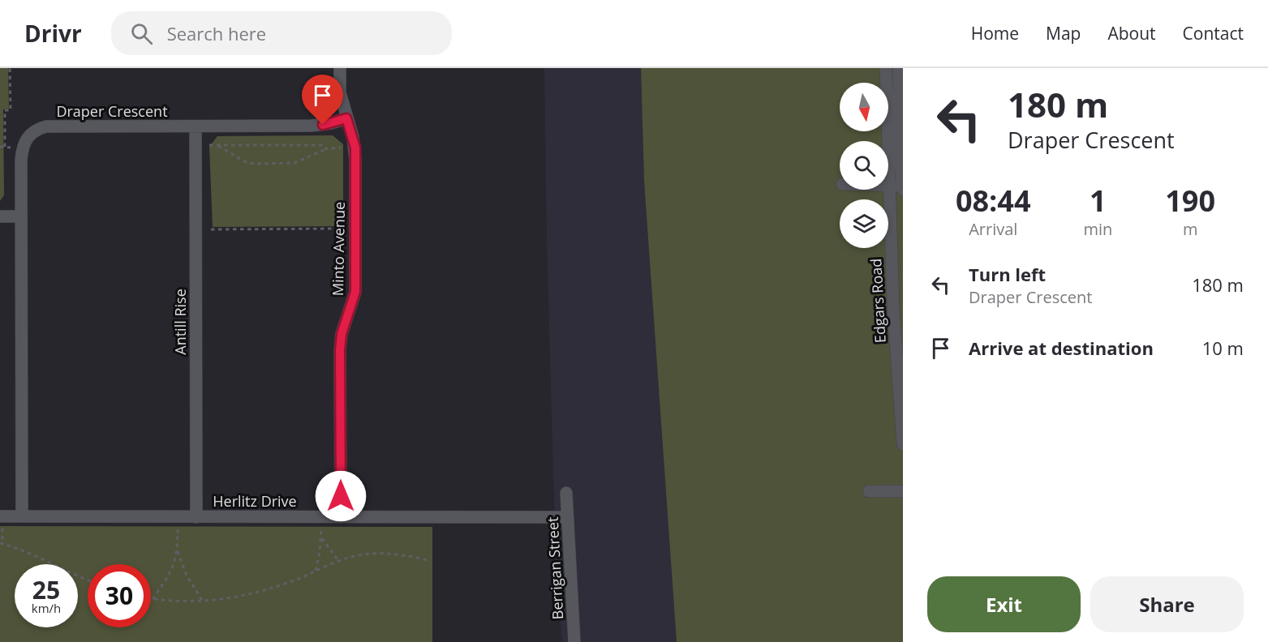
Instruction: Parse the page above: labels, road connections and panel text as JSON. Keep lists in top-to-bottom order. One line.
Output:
{"streets":{"street":["Draper Crescent","Minto Avenue","Edgars Road","Antill Rise","Herlitz Drive","Berrigan Street"]},"crossings":[["Draper Crescent","Minto Avenue"],["Draper Crescent","Antill Rise"],["Draper Crescent","Herlitz Drive"],["Minto Avenue","Herlitz Drive"],["Antill Rise","Herlitz Drive"],["Herlitz Drive","Berrigan Street"]],"north":"bottom","page":{"header":"Drivr","search":"Search here","nav":["Home","Map","About","Contact"],"turn":["180 m","Draper Crescent"],"eta":["08:44","Arrival","1","min","190","m"],"list":[{"name":"Turn left","note":"Draper Crescent","value":"180 m"},{"name":"Arrive at destination","value":"10 m"}],"speed":"25 km/h","limit":"30","buttons":["Exit","Share"]}}
